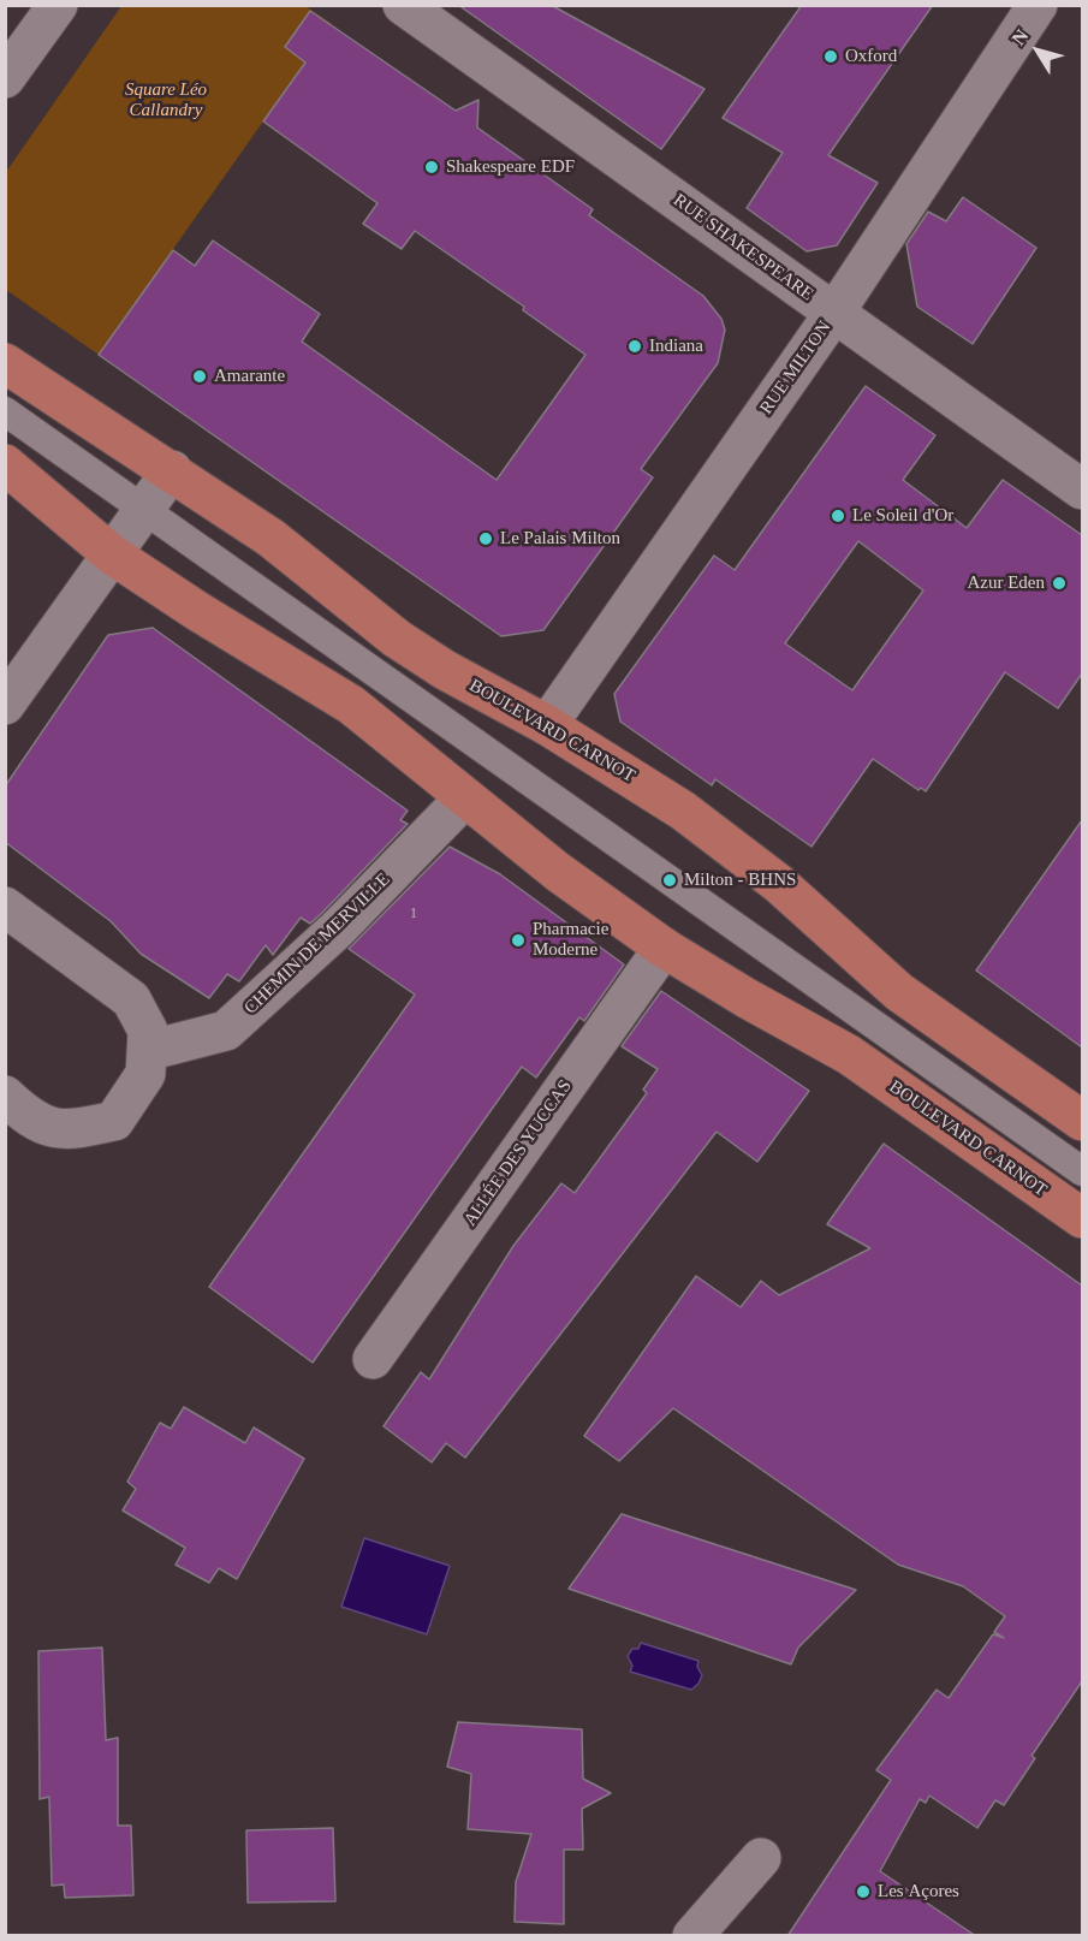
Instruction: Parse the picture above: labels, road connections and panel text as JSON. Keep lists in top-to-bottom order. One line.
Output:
{"streets":{"main road":["BOULEVARD CARNOT"],"street":["RUE SHAKESPEARE","RUE MILTON","CHEMIN DE MERVILLE","ALLÉE DES YUCCAS"]},"crossings":[["RUE SHAKESPEARE","RUE MILTON"],["RUE MILTON","BOULEVARD CARNOT"],["BOULEVARD CARNOT","CHEMIN DE MERVILLE"],["BOULEVARD CARNOT","ALLÉE DES YUCCAS"]],"parks":["Square Léo Callandry"],"places":["Oxford","Shakespeare EDF","Indiana","Amarante","Le Soleil d'Or","Le Palais Milton","Azur Eden","Milton - BHNS","Pharmacie Moderne","Les Açores"],"house_numbers":["1"],"north":"top left"}
